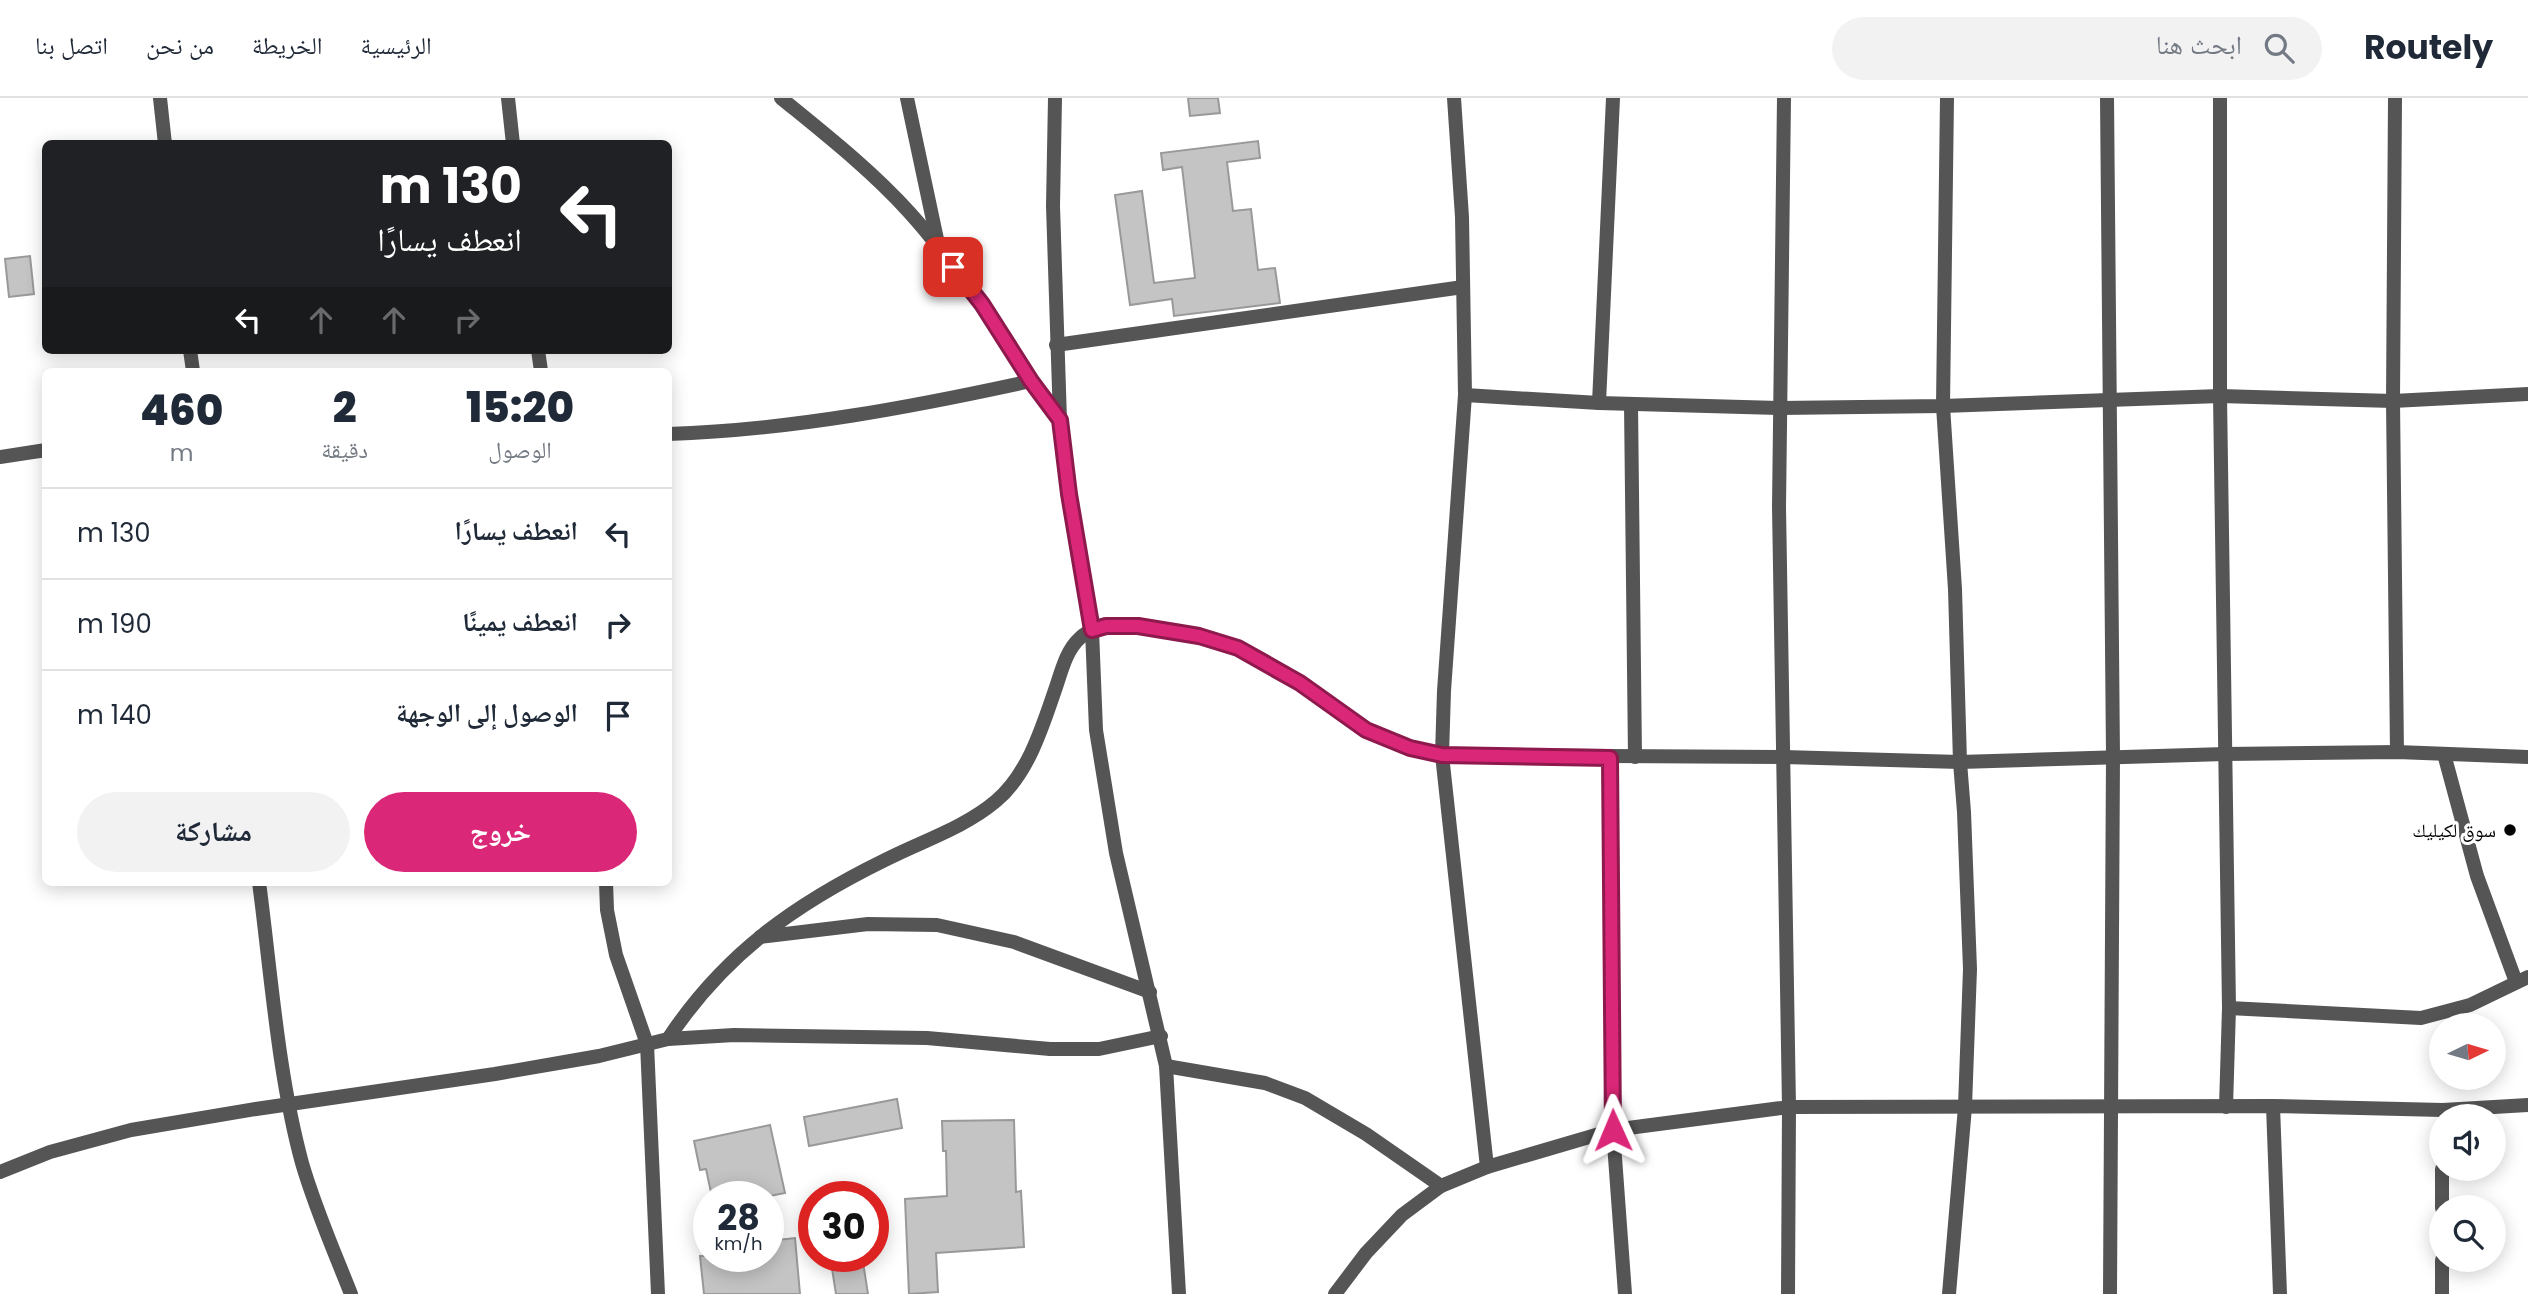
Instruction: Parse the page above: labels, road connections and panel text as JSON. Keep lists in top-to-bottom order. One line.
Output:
{"places":["سوق لكيليك"],"north":"right","page":{"header":"Routely","search":"ابحث هنا","nav":["الرئيسية","الخريطة","من نحن","اتصل بنا"],"turn":["130 m","انعطف يسارًا"],"eta":["15:20","الوصول","2","دقيقة","460","m"],"list":[{"name":"انعطف يسارًا","value":"130 m"},{"name":"انعطف يمينًا","value":"190 m"},{"name":"الوصول إلى الوجهة","value":"140 m"}],"buttons":["خروج","مشاركة"],"speed":"28 km/h","limit":"30"}}
